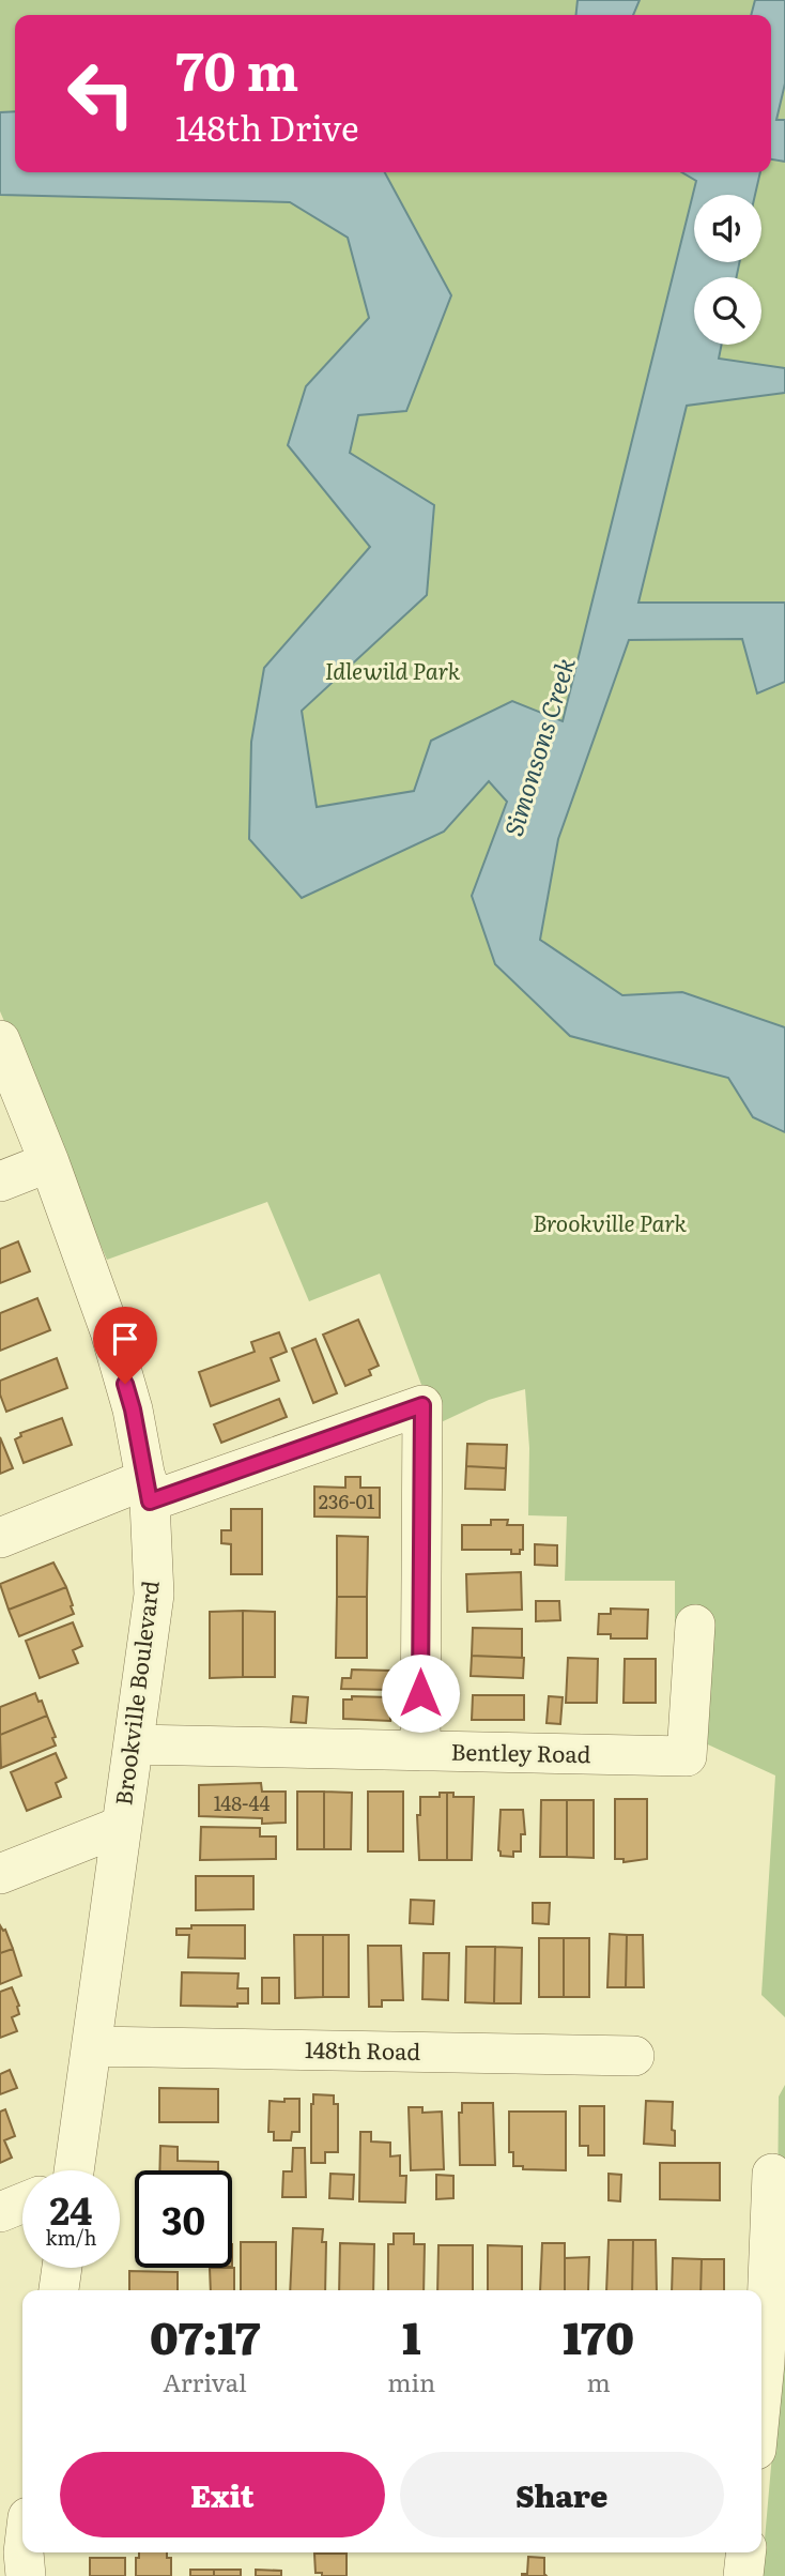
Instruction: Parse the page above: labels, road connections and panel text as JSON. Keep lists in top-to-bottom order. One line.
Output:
{"streets":{"street":["Brookville Boulevard","Bentley Road","148th Road"]},"crossings":[["Brookville Boulevard","Bentley Road"],["Brookville Boulevard","148th Road"]],"water":["Simonsons Creek"],"parks":["Idlewild Park","Brookville Park"],"house_numbers":["236-01","148-44"],"page":{"turn":["70 m","148th Drive"],"speed":"24 km/h","limit":"30","eta":["07:17","Arrival","1","min","170","m"],"buttons":["Exit","Share"]}}
